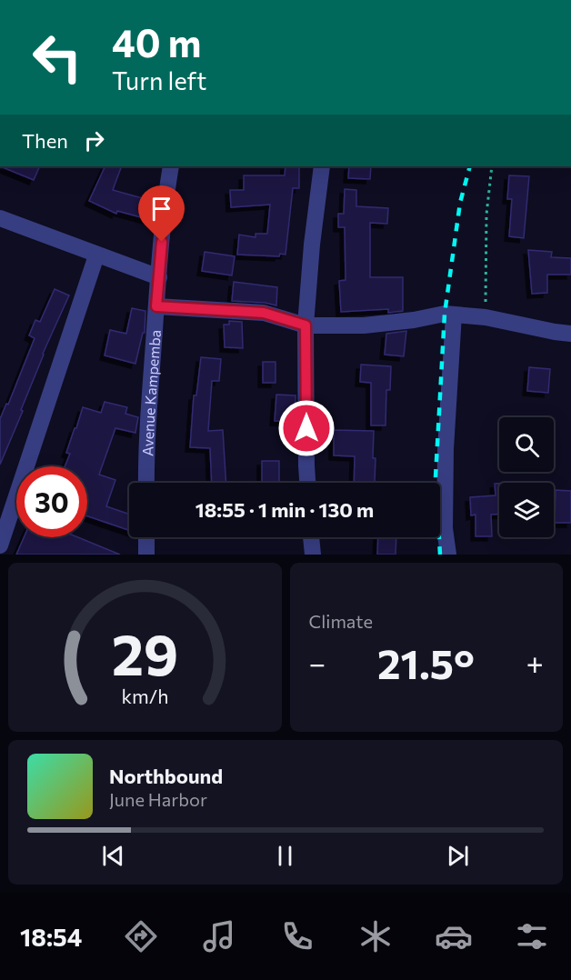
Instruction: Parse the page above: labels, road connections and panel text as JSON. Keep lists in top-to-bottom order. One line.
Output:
{"streets":{"street":["Avenue Kampemba"]},"page":{"turn":["40 m","Turn left"],"then":"Then","limit":"30","trip":"18:55 · 1 min · 130 m","tile":"Climate","heat":["−","21.5°","+"],"song":["Northbound","June Harbor"],"tabs":"18:54","gauge":["29","km/h"]}}
